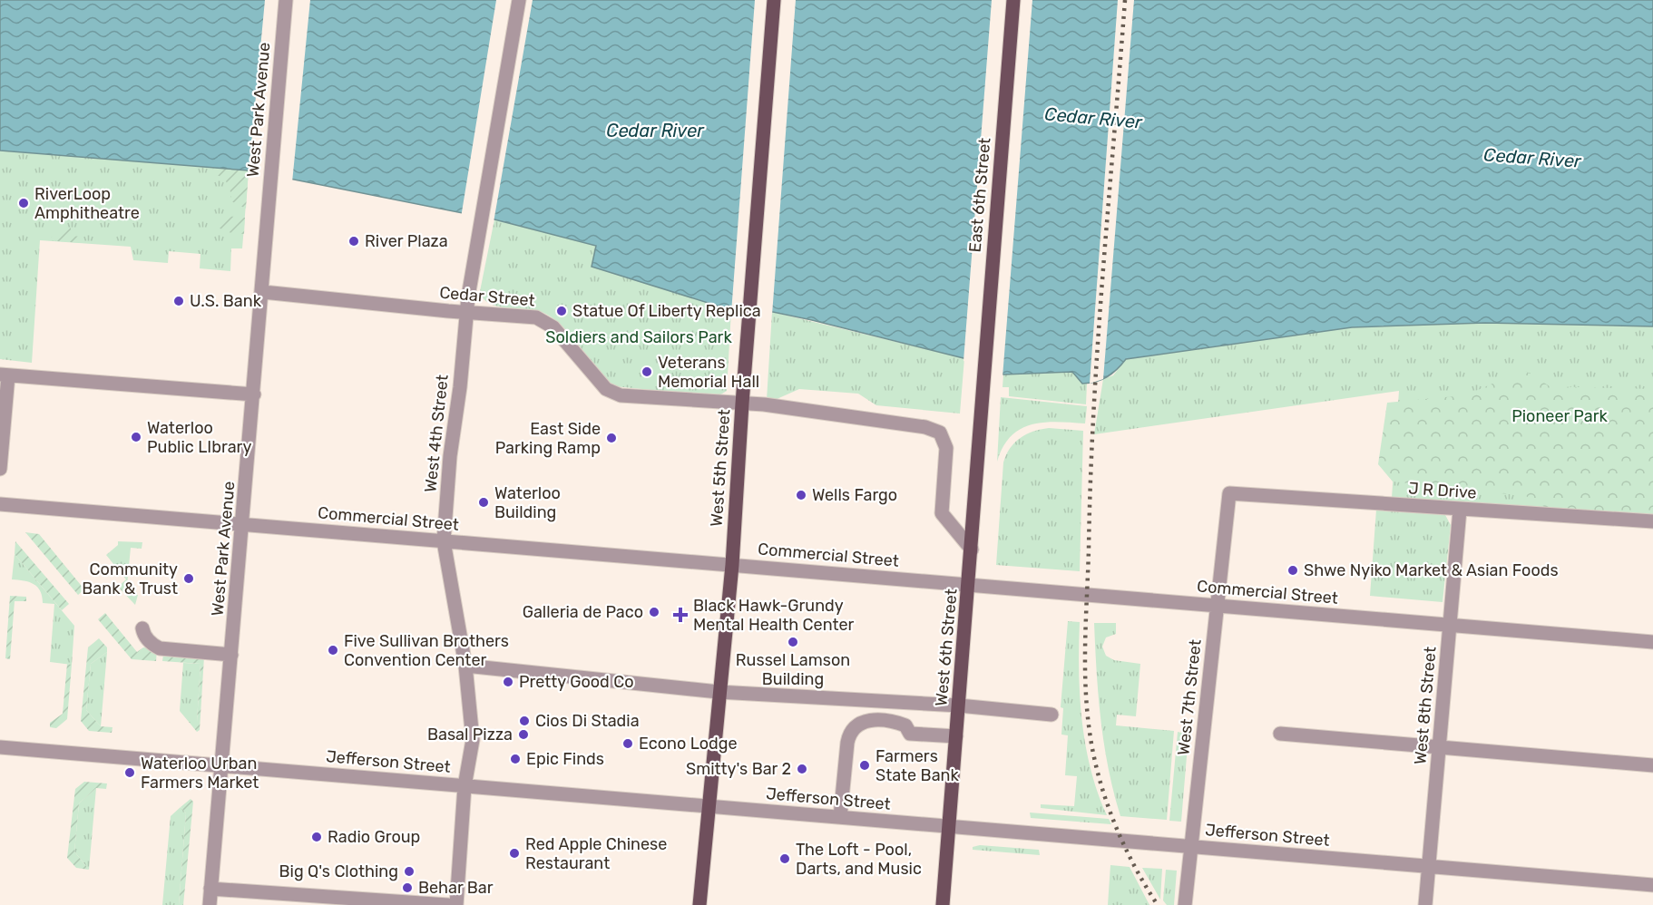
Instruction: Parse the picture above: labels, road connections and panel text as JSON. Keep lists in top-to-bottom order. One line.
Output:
{"streets":{"main road":["East 6th Street","West 5th Street","West 6th Street"],"street":["West Park Avenue","Cedar Street","West 4th Street","J R Drive","Commercial Street","West 7th Street","West 8th Street","Jefferson Street"]},"crossings":[["West Park Avenue","Cedar Street"],["West Park Avenue","Commercial Street"],["West Park Avenue","Jefferson Street"],["East 6th Street","West 6th Street"],["Cedar Street","West 4th Street"],["Cedar Street","West 5th Street"],["Cedar Street","West 6th Street"],["West 4th Street","Commercial Street"],["West 4th Street","Jefferson Street"],["West 5th Street","Commercial Street"],["West 5th Street","Jefferson Street"],["J R Drive","West 7th Street"],["J R Drive","West 8th Street"],["Commercial Street","West 6th Street"],["Commercial Street","West 7th Street"],["Commercial Street","West 8th Street"],["West 6th Street","Jefferson Street"],["West 7th Street","Jefferson Street"],["West 8th Street","Jefferson Street"]],"water":["Cedar River"],"parks":["Soldiers and Sailors Park","Pioneer Park"],"places":{"other":["RiverLoop Amphitheatre","River Plaza","U.S. Bank","Statue Of Liberty Replica","Veterans Memorial Hall","Waterloo Public LIbrary","East Side Parking Ramp","Wells Fargo","Waterloo Building","Shwe Nyiko Market & Asian Foods","Community Bank & Trust","Galleria de Paco","Russel Lamson Building","Five Sullivan Brothers Convention Center","Pretty Good Co","Cios Di Stadia","Basal Pizza","Econo Lodge","Epic Finds","Farmers State Bank","Smitty's Bar 2","Waterloo Urban Farmers Market","Radio Group","Red Apple Chinese Restaurant","The Loft - Pool, Darts, and Music","Big Q's Clothing","Behar Bar"],"health":["Black Hawk-Grundy Mental Health Center"]}}
